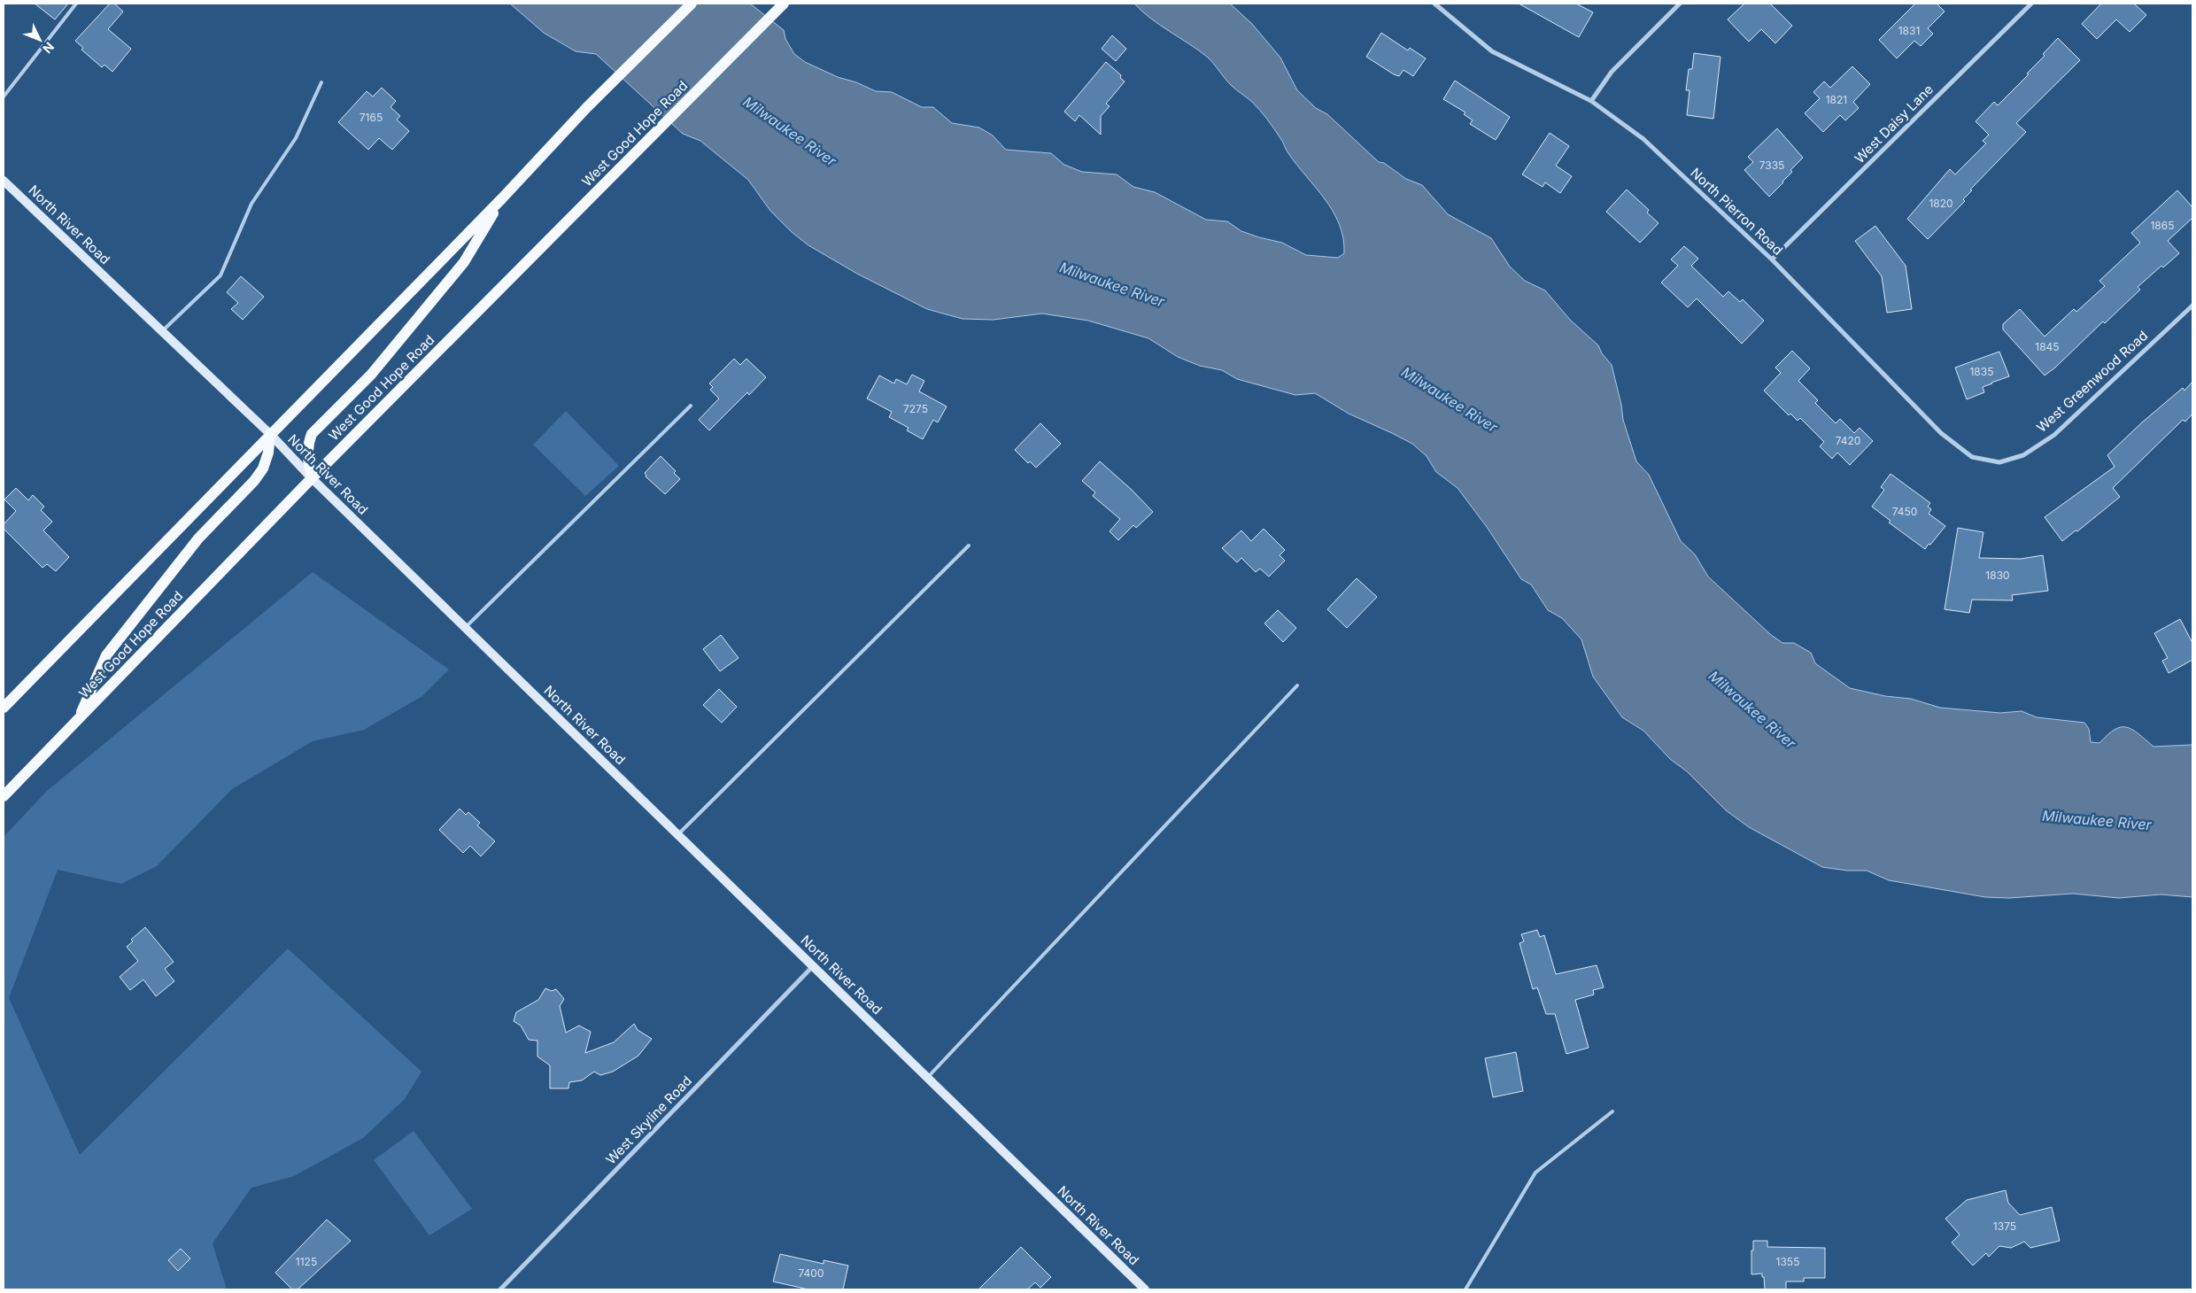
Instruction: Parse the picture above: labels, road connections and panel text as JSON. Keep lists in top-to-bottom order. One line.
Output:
{"streets":{"main road":["West Good Hope Road"],"street":["West Daisy Lane","North Pierron Road","North River Road","West Greenwood Road","West Skyline Road"]},"crossings":[["West Daisy Lane","North Pierron Road"],["West Good Hope Road","North River Road"],["North Pierron Road","West Greenwood Road"],["North River Road","West Skyline Road"]],"water":["Milwaukee River"],"house_numbers":["1831","1821","7165","7335","1820","1865","1845","1835","7275","7420","7450","1830","1375","1125","1355","7400"],"north":"bottom right"}
